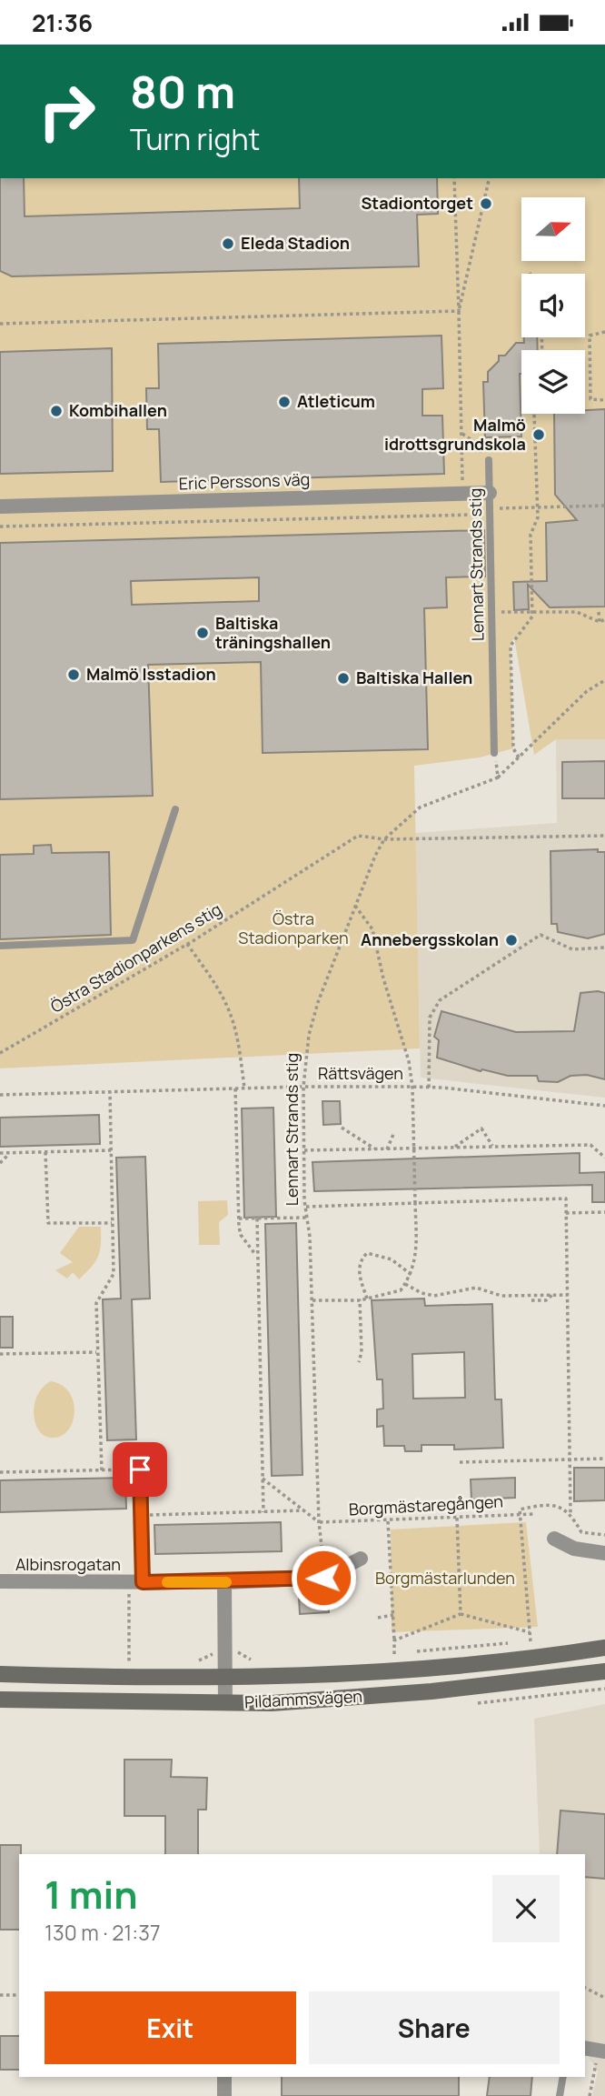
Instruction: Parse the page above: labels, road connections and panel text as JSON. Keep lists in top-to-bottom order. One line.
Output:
{"streets":{"main road":["Pildammsvägen"],"street":["Eric Perssons väg","Albinsrogatan"],"lane":["Lennart Strands stig"],"path":["Östra Stadionparkens stig","Rättsvägen","Borgmästaregången"]},"crossings":[["Eric Perssons väg","Lennart Strands stig"],["Lennart Strands stig","Östra Stadionparkens stig"],["Lennart Strands stig","Rättsvägen"],["Lennart Strands stig","Borgmästaregången"],["Lennart Strands stig","Albinsrogatan"]],"parks":["Östra Stadionparken","Borgmästarlunden"],"places":["Stadiontorget","Eleda Stadion","Atleticum","Kombihallen","Malmö idrottsgrundskola","Baltiska träningshallen","Malmö Isstadion","Baltiska Hallen","Annebergsskolan"],"north":"right","page":{"status":"21:36","turn":["80 m","Turn right"],"heading":["1 min","130 m · 21:37"],"buttons":["Exit","Share"]}}
